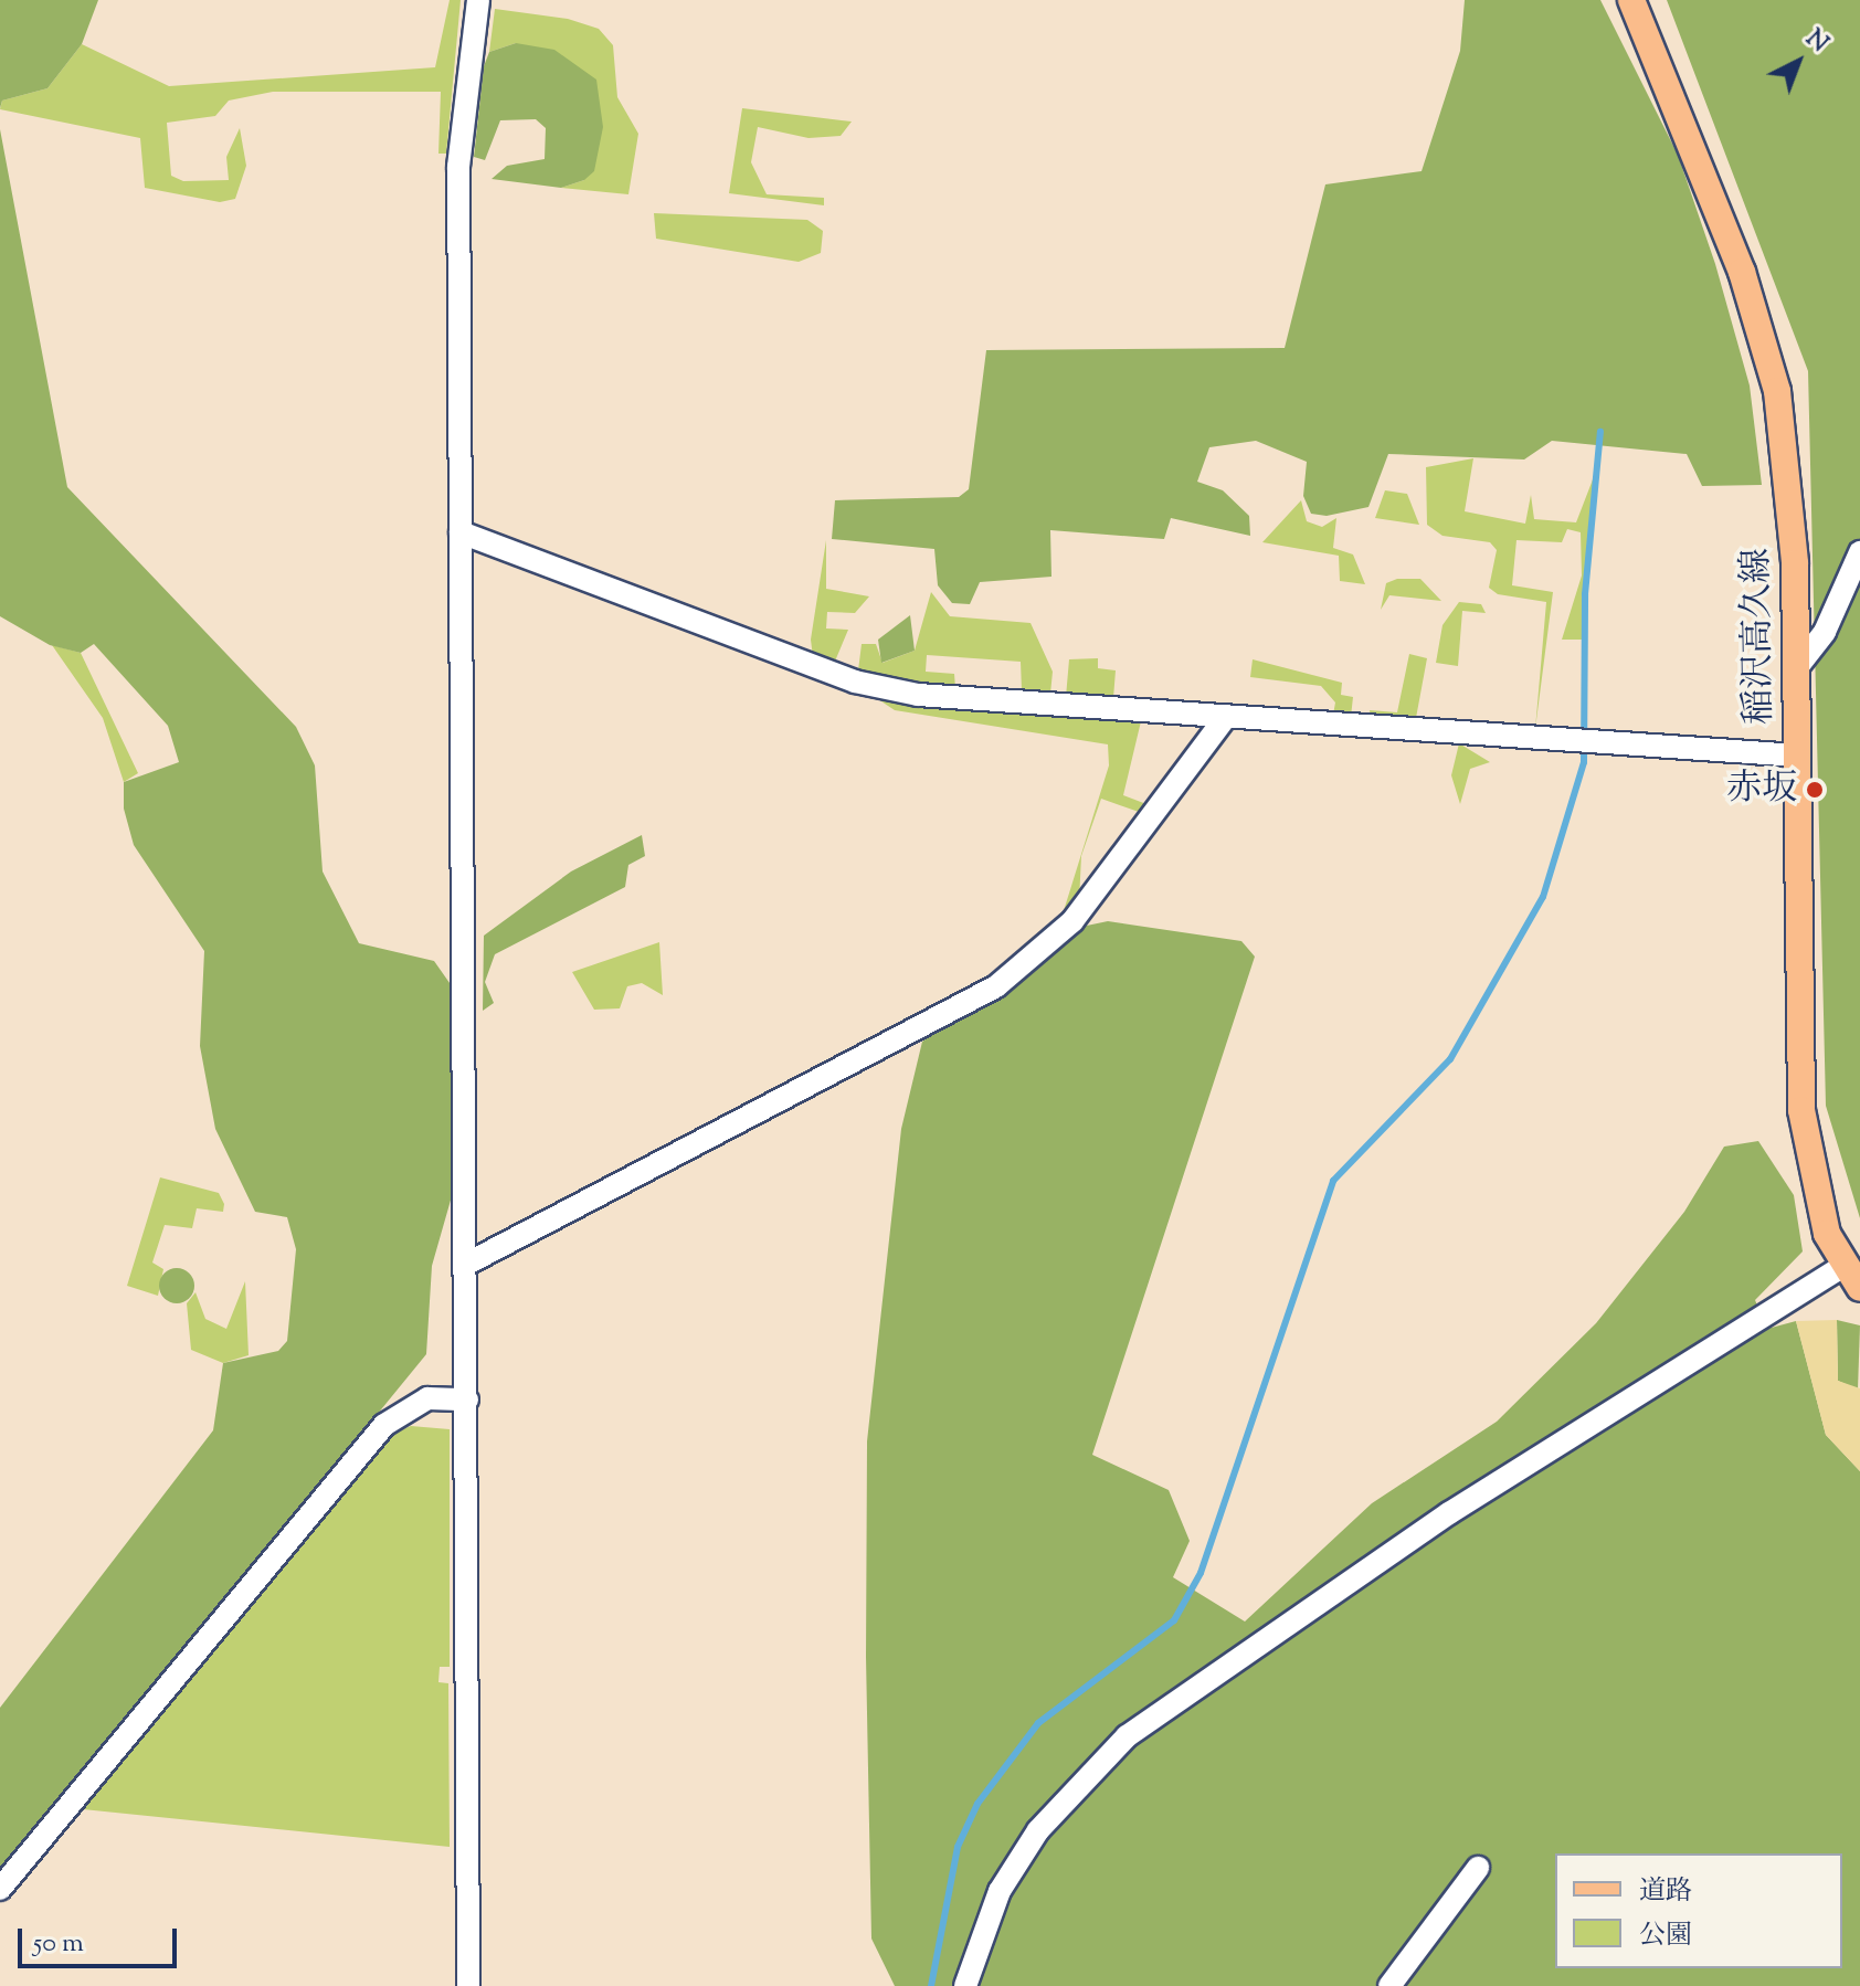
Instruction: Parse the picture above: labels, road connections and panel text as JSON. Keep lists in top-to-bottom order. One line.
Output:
{"streets":{"main road":["稲沢高久線"]},"places":["赤坂"],"legend":["道路","公園"],"scale_bar":"50 m","north":"top right"}
